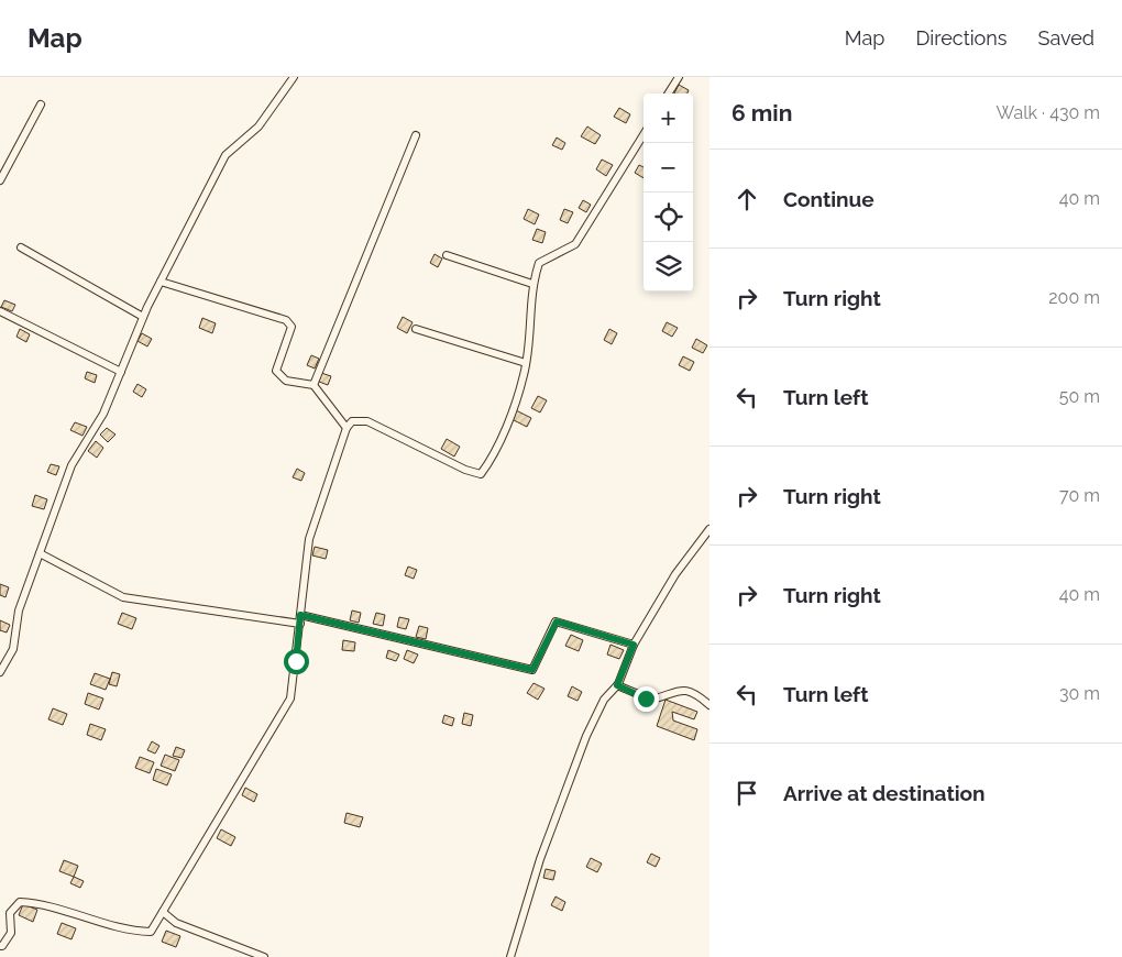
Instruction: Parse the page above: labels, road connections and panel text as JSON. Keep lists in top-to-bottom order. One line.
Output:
{"page":{"header":"Map","nav":["Map","Directions","Saved"],"heading":["6 min","Walk · 430 m"],"map_buttons":["+","−"],"list":[["Continue","40 m"],["Turn right","200 m"],["Turn left","50 m"],["Turn right","70 m"],["Turn right","40 m"],["Turn left","30 m"],"Arrive at destination"]}}
